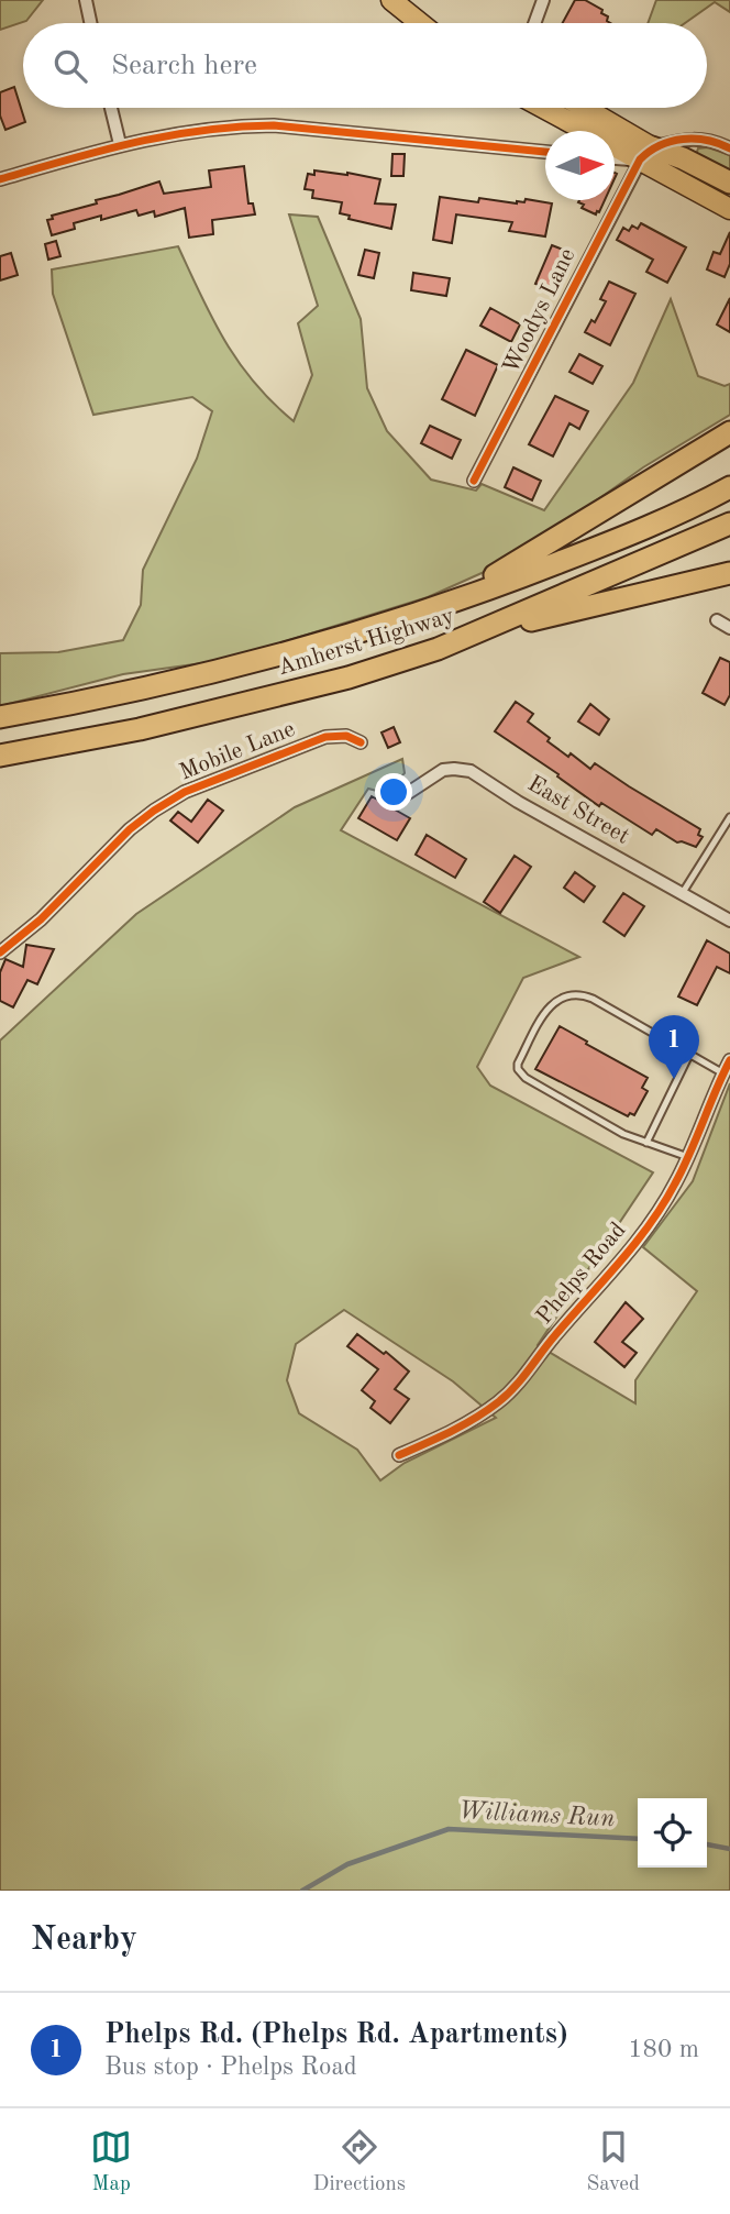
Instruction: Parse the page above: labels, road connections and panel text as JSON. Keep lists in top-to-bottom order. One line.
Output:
{"streets":{"highway":["Amherst Highway"],"street":["Woodys Lane","Mobile Lane","East Street","Phelps Road"]},"water":["Williams Run"],"north":"right","page":{"search":"Search here","pins":"1","heading":"Nearby","list":[{"mark":"1","name":"Phelps Rd. (Phelps Rd. Apartments)","note":"Bus stop · Phelps Road","value":"180 m"}],"nav":["Map","Directions","Saved"]}}
